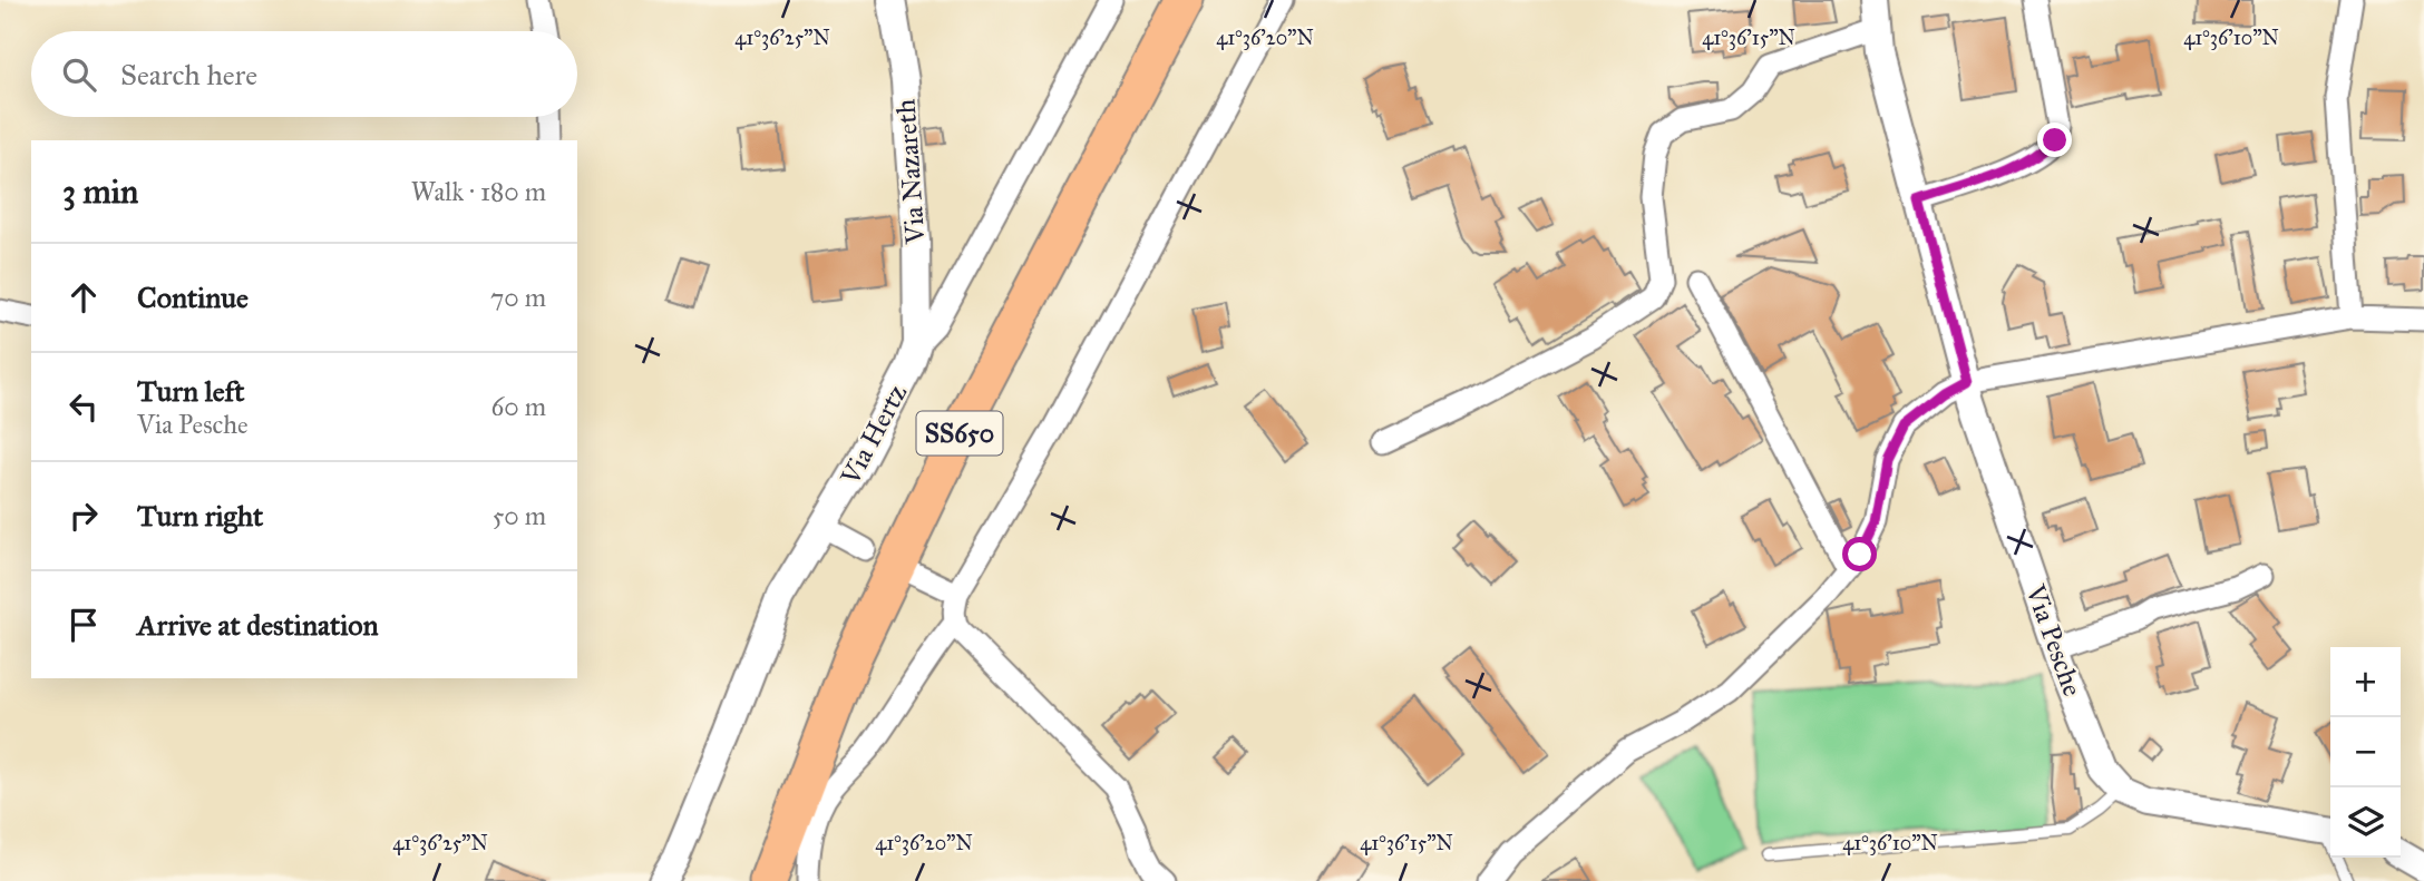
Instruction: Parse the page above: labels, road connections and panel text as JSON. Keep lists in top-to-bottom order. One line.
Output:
{"streets":{"highway":["SS650"],"street":["Via Nazareth","Via Hertz","Via Pesche"]},"crossings":[["Via Nazareth","Via Hertz"]],"page":{"search":"Search here","heading":["3 min","Walk · 180 m"],"list":[["Continue","70 m"],["Turn left","Via Pesche","60 m"],["Turn right","50 m"],"Arrive at destination"],"map_buttons":["+","−"]},"coordinates":["41°36'25\"N","41°36'20\"N","41°36'15\"N","41°36'10\"N"]}
